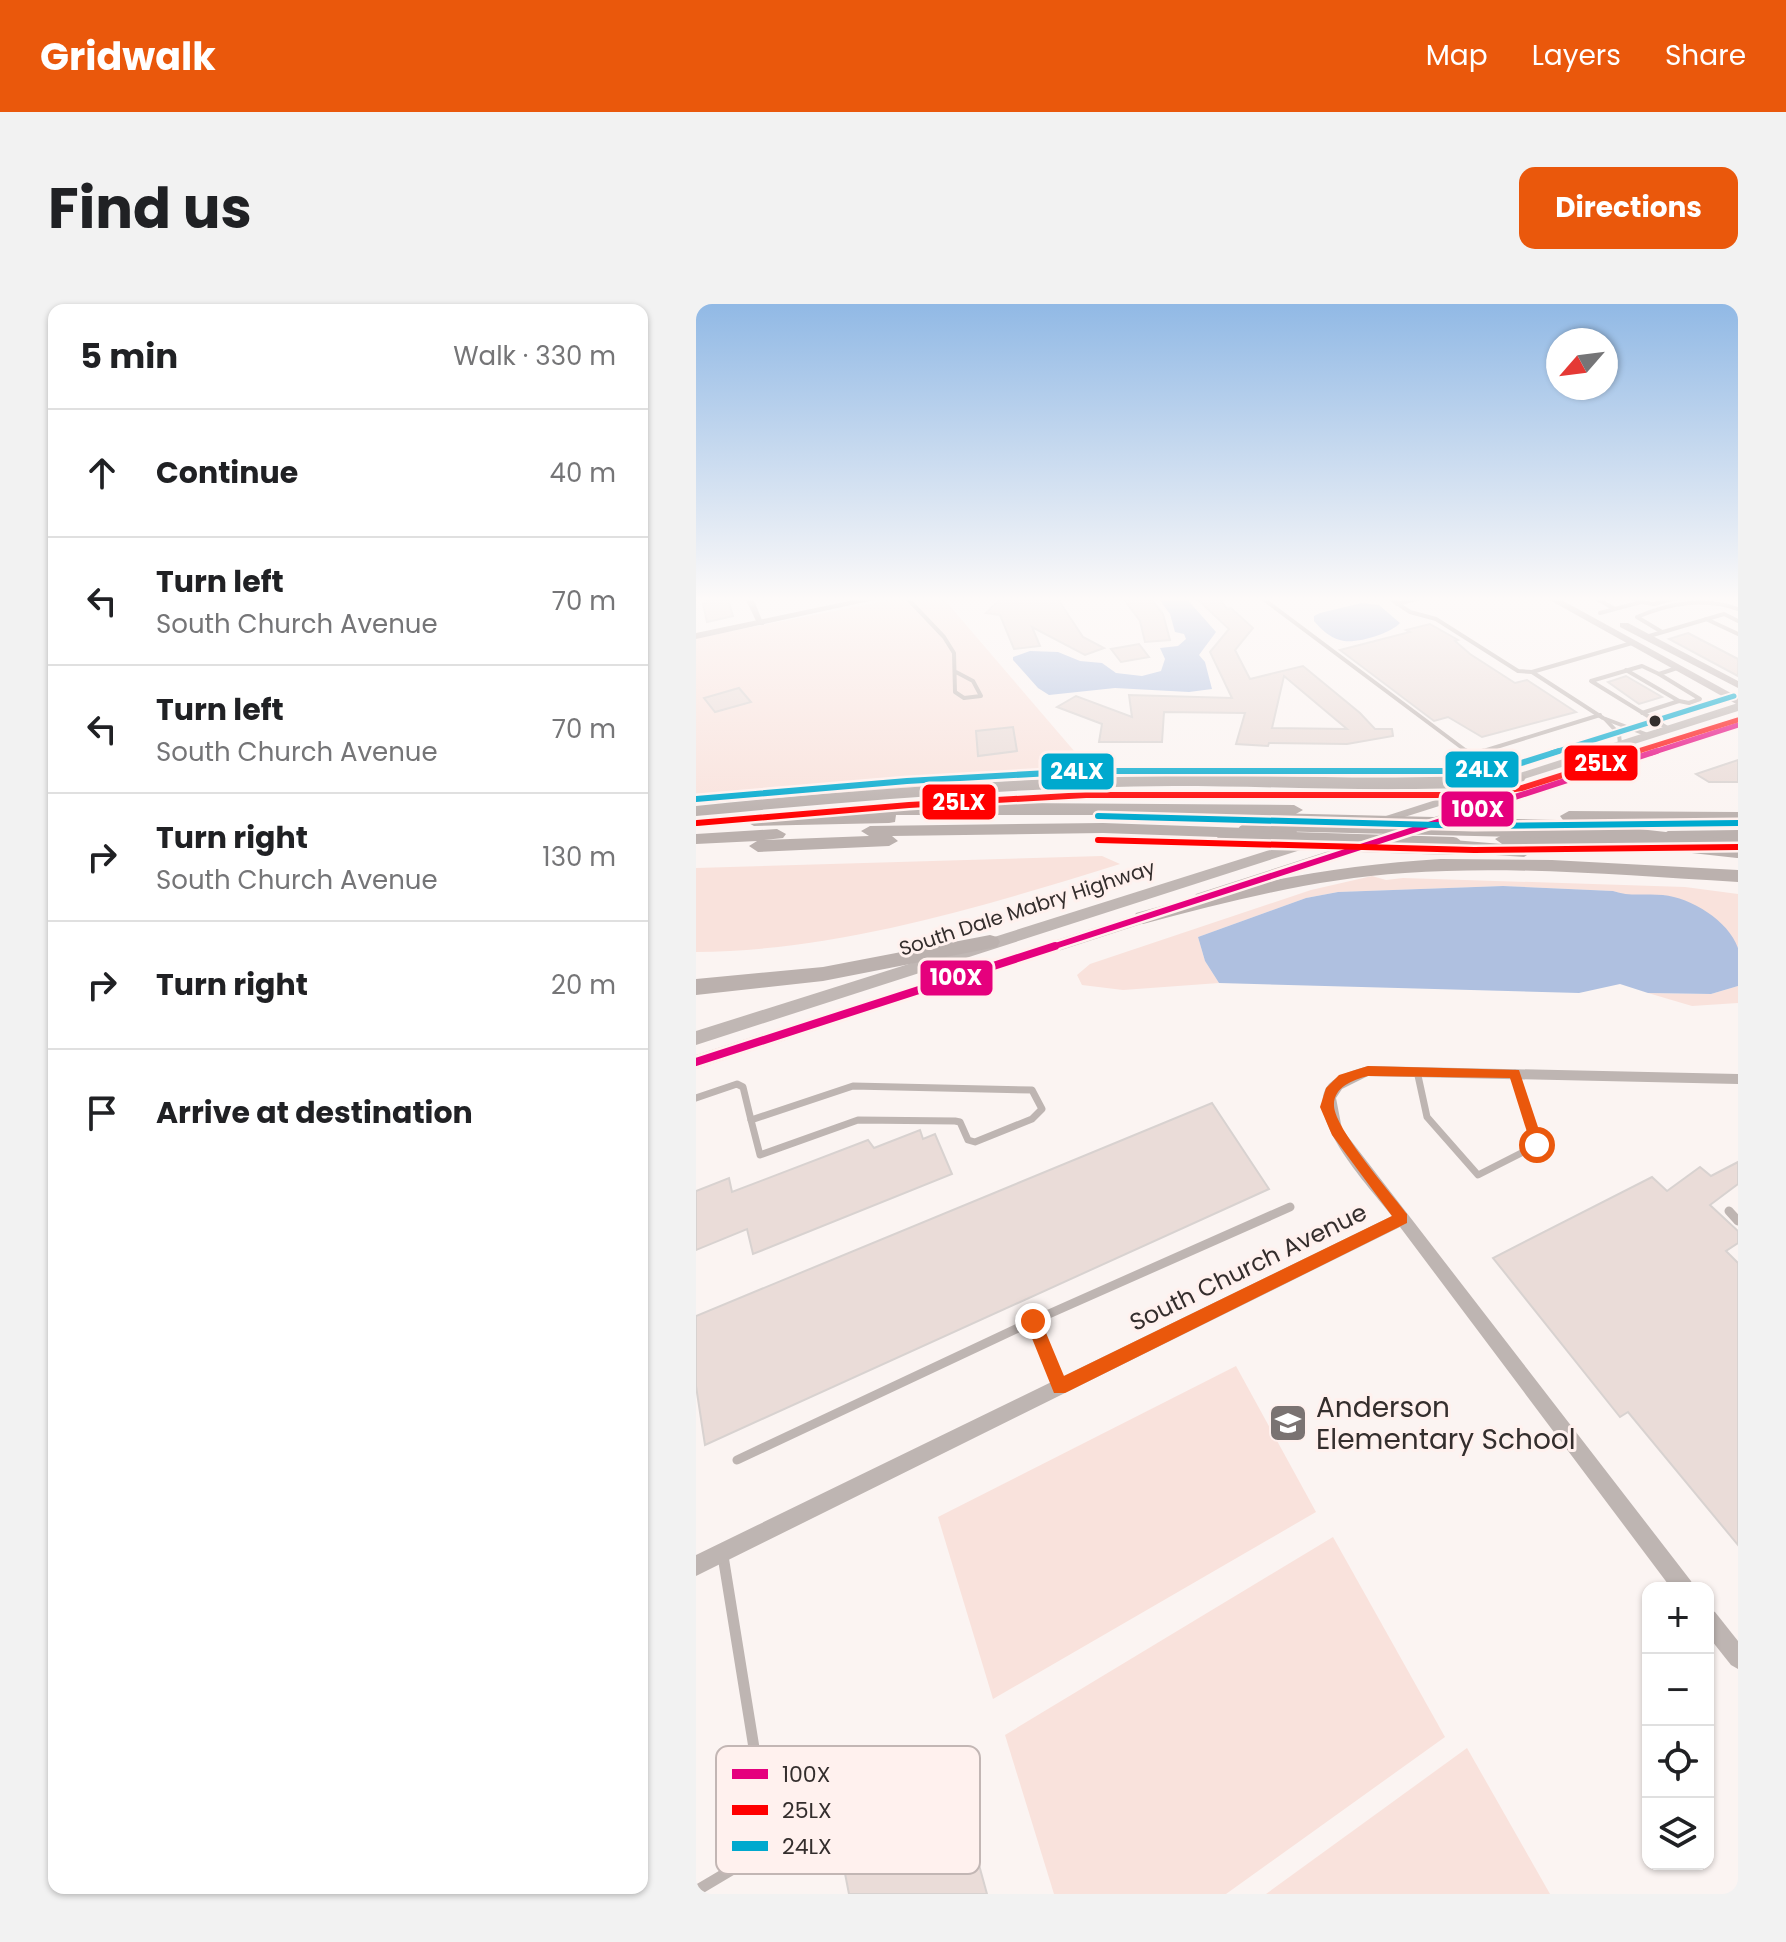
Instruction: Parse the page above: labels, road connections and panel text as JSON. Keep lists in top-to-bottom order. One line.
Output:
{"streets":{"main road":["South Dale Mabry Highway"],"street":["South Church Avenue"]},"places":{"school or university":["Anderson Elementary School"]},"lines":["transit line 24LX","transit line 25LX","transit line 100X"],"legend":["100X","25LX","24LX"],"north":"bottom left","page":{"header":"Gridwalk","nav":["Map","Layers","Share"],"title":"Find us","buttons":"Directions","heading":["5 min","Walk · 330 m"],"list":[["Continue","40 m"],["Turn left","South Church Avenue","70 m"],["Turn left","South Church Avenue","70 m"],["Turn right","South Church Avenue","130 m"],["Turn right","20 m"],"Arrive at destination"],"map_buttons":["+","−"]}}
